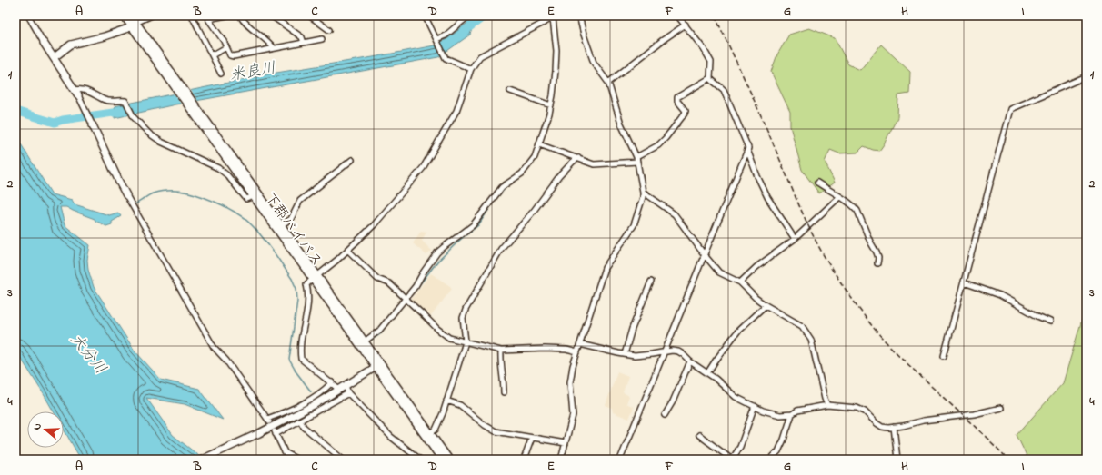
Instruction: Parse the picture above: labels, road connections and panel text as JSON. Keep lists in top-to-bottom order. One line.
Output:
{"streets":{"street":["下郡バイパス"]},"water":["米良川","大分川"],"north":"left","grid":{"columns":["A","B","C","D","E","F","G","H","I"],"rows":["1","2","3","4"]}}
